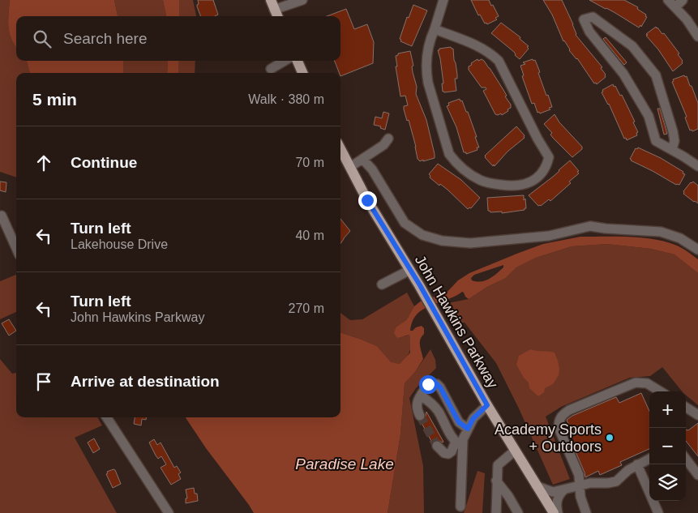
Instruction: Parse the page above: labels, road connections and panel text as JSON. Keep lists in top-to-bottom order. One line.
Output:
{"streets":{"main road":["John Hawkins Parkway"]},"water":["Paradise Lake"],"places":["Academy Sports + Outdoors"],"page":{"search":"Search here","heading":["5 min","Walk · 380 m"],"list":[["Continue","70 m"],["Turn left","Lakehouse Drive","40 m"],["Turn left","John Hawkins Parkway","270 m"],"Arrive at destination"],"map_buttons":["+","−"]}}
